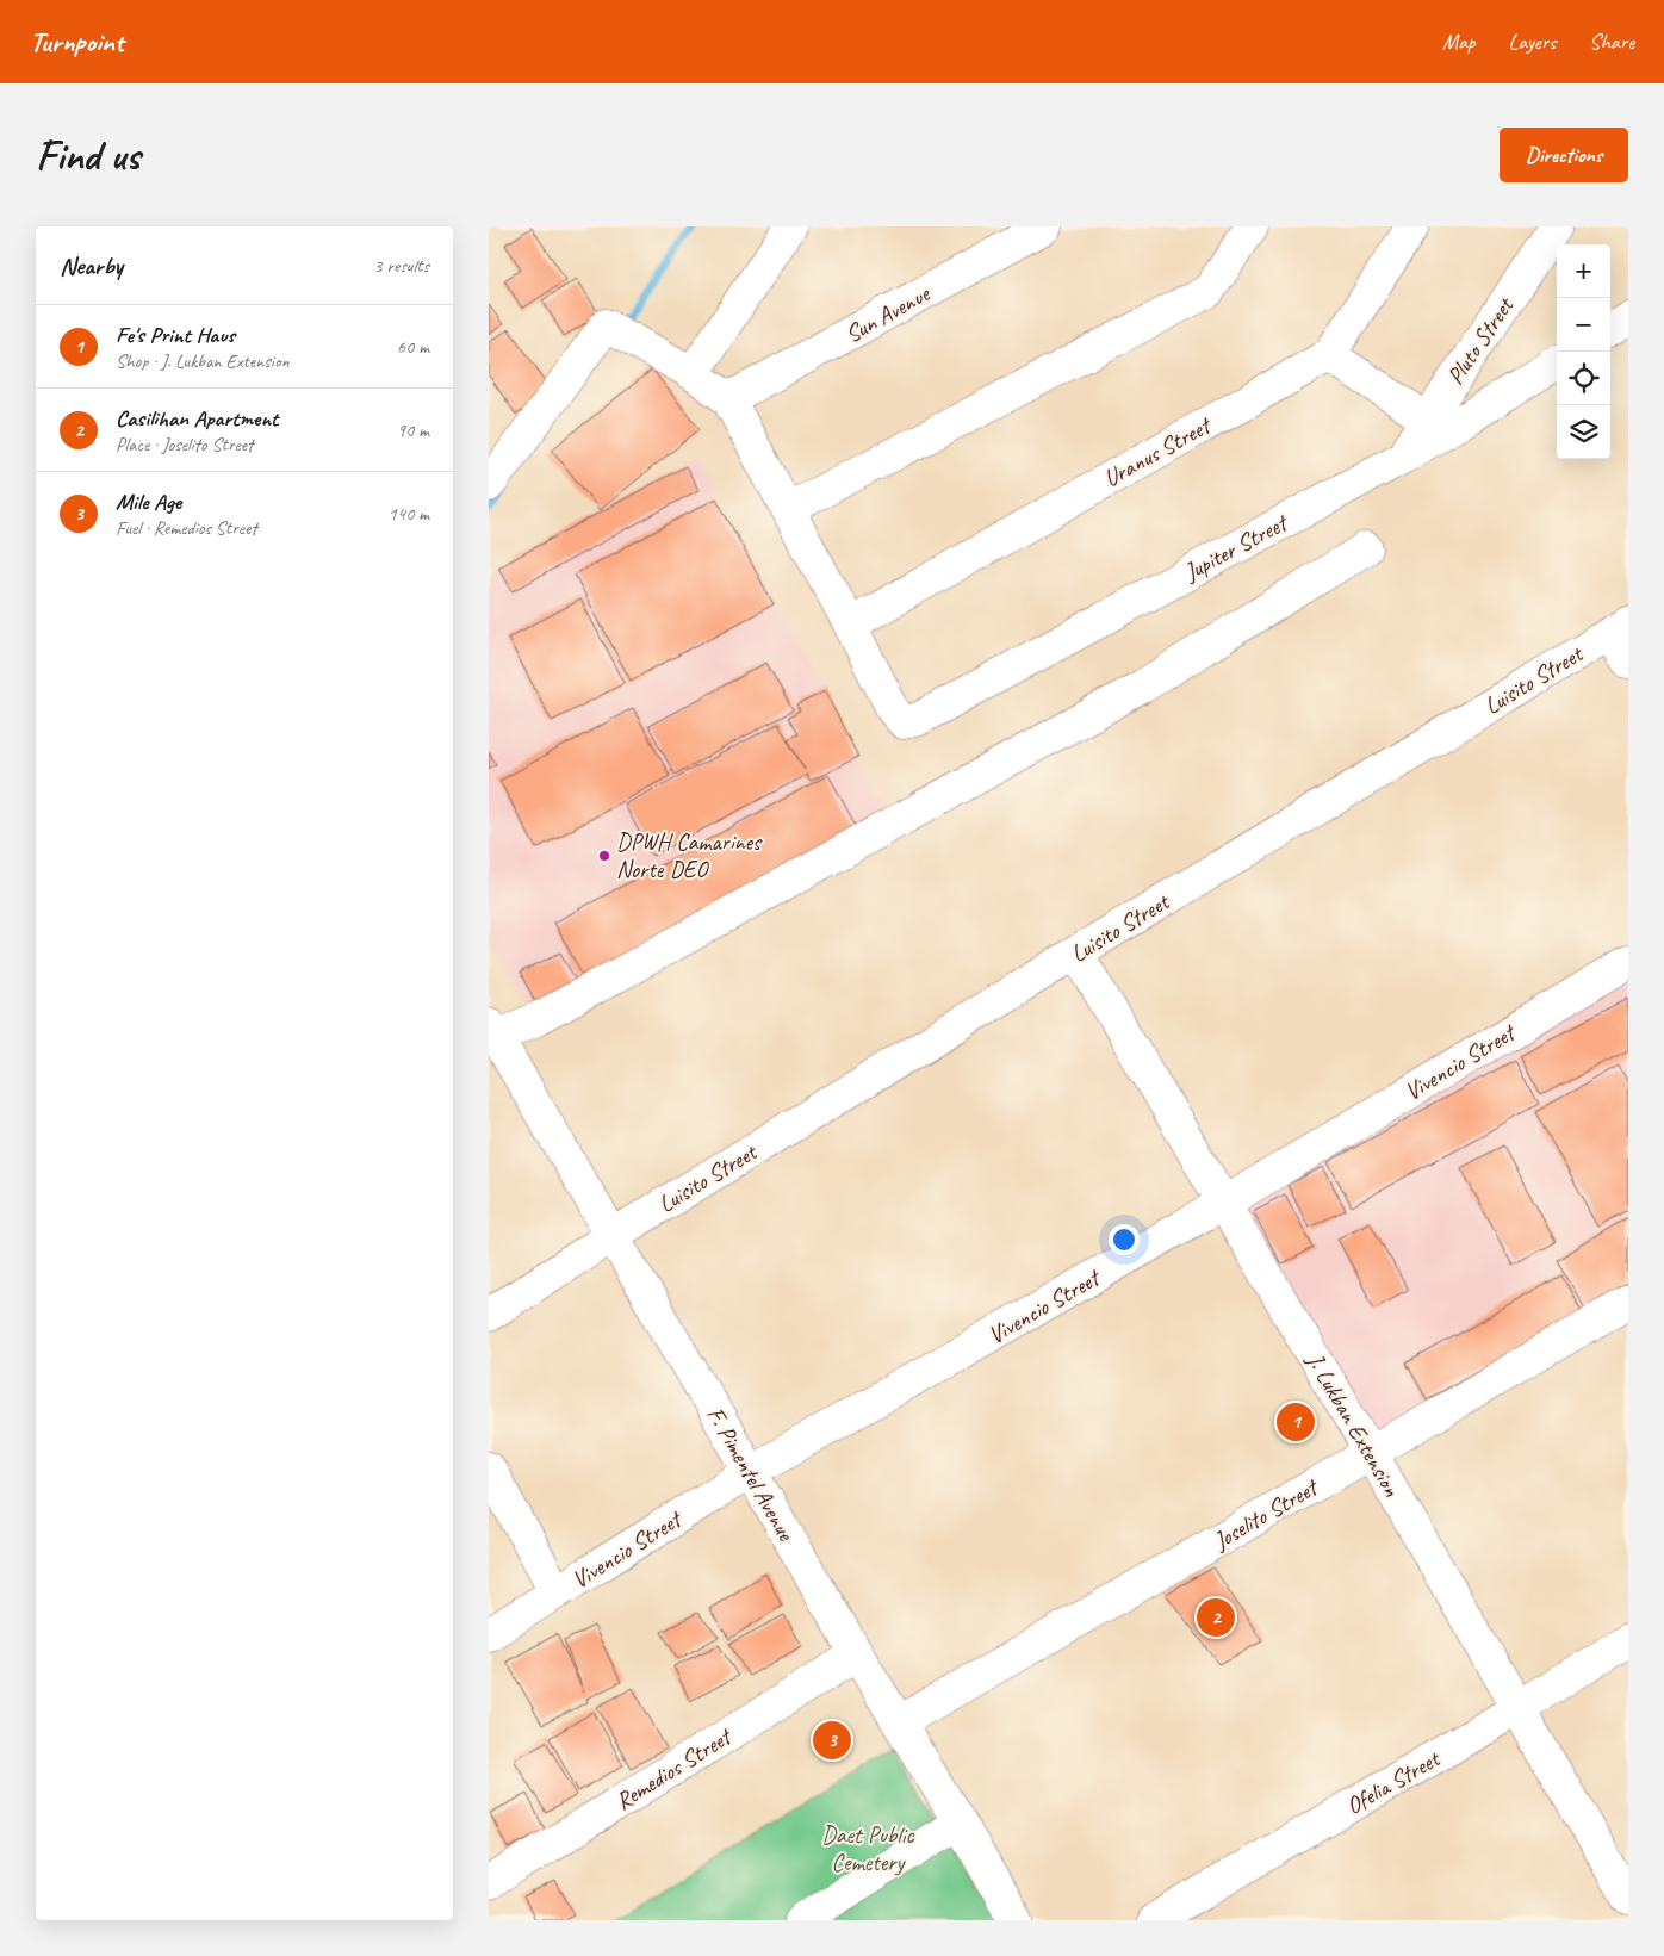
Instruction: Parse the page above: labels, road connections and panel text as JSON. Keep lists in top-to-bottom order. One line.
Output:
{"streets":{"street":["Sun Avenue","Pluto Street","Uranus Street","Jupiter Street","Luisito Street","Vivencio Street","J. Lukban Extension","F. Pimentel Avenue","Joselito Street","Remedios Street","Ofelia Street"]},"crossings":[["Pluto Street","Jupiter Street"],["Uranus Street","Jupiter Street"],["Luisito Street","J. Lukban Extension"],["Luisito Street","F. Pimentel Avenue"],["Vivencio Street","J. Lukban Extension"],["Vivencio Street","F. Pimentel Avenue"],["J. Lukban Extension","Joselito Street"],["J. Lukban Extension","Ofelia Street"],["F. Pimentel Avenue","Joselito Street"],["F. Pimentel Avenue","Remedios Street"]],"parks":["Daet Public Cemetery"],"places":["DPWH Camarines Norte DEO"],"page":{"header":"Turnpoint","nav":["Map","Layers","Share"],"buttons":"Directions","title":"Find us","heading":["Nearby","3 results"],"map_buttons":["+","−"],"list":[{"mark":"1","name":"Fe's Print Haus","note":"Shop · J. Lukban Extension","value":"60 m"},{"mark":"2","name":"Casilihan Apartment","note":"Place · Joselito Street","value":"90 m"},{"mark":"3","name":"Mile Age","note":"Fuel · Remedios Street","value":"140 m"}],"pins":["1","2","3"]}}
